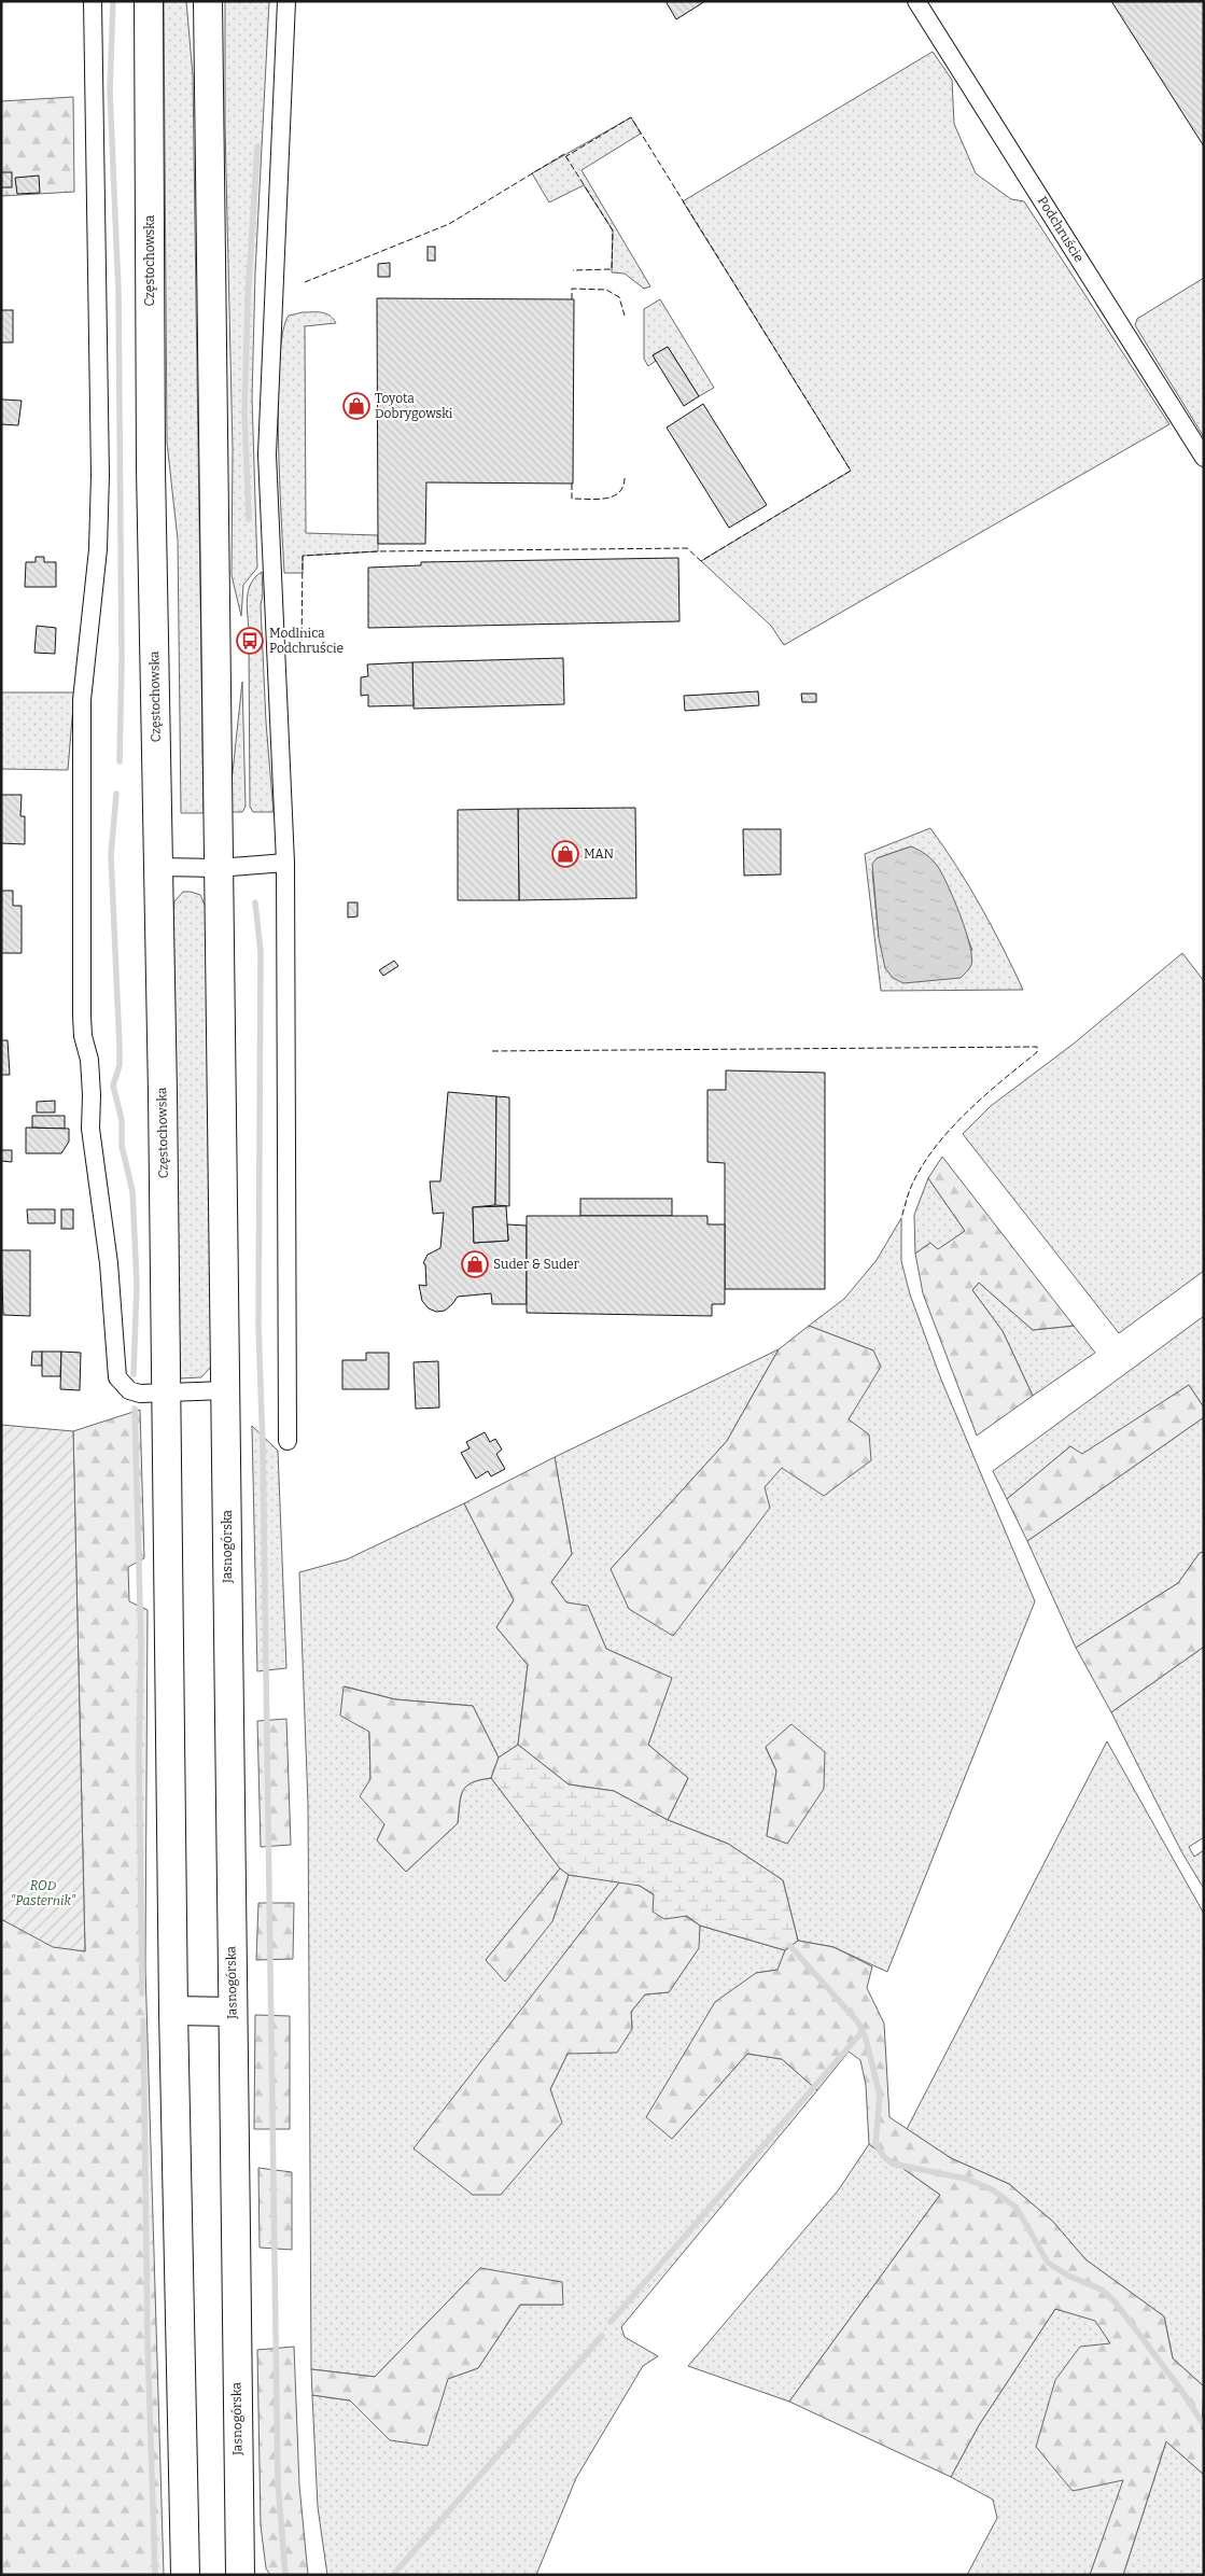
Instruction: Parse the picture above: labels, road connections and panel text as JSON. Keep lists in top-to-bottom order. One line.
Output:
{"streets":{"main road":["Częstochowska","Jasnogórska"],"street":["Podchruście"]},"parks":["ROD \"Pasternik\""],"places":{"shop":["Toyota Dobrygowski","MAN","Suder & Suder"],"bus stop":["Modlnica Podchruście"]}}
